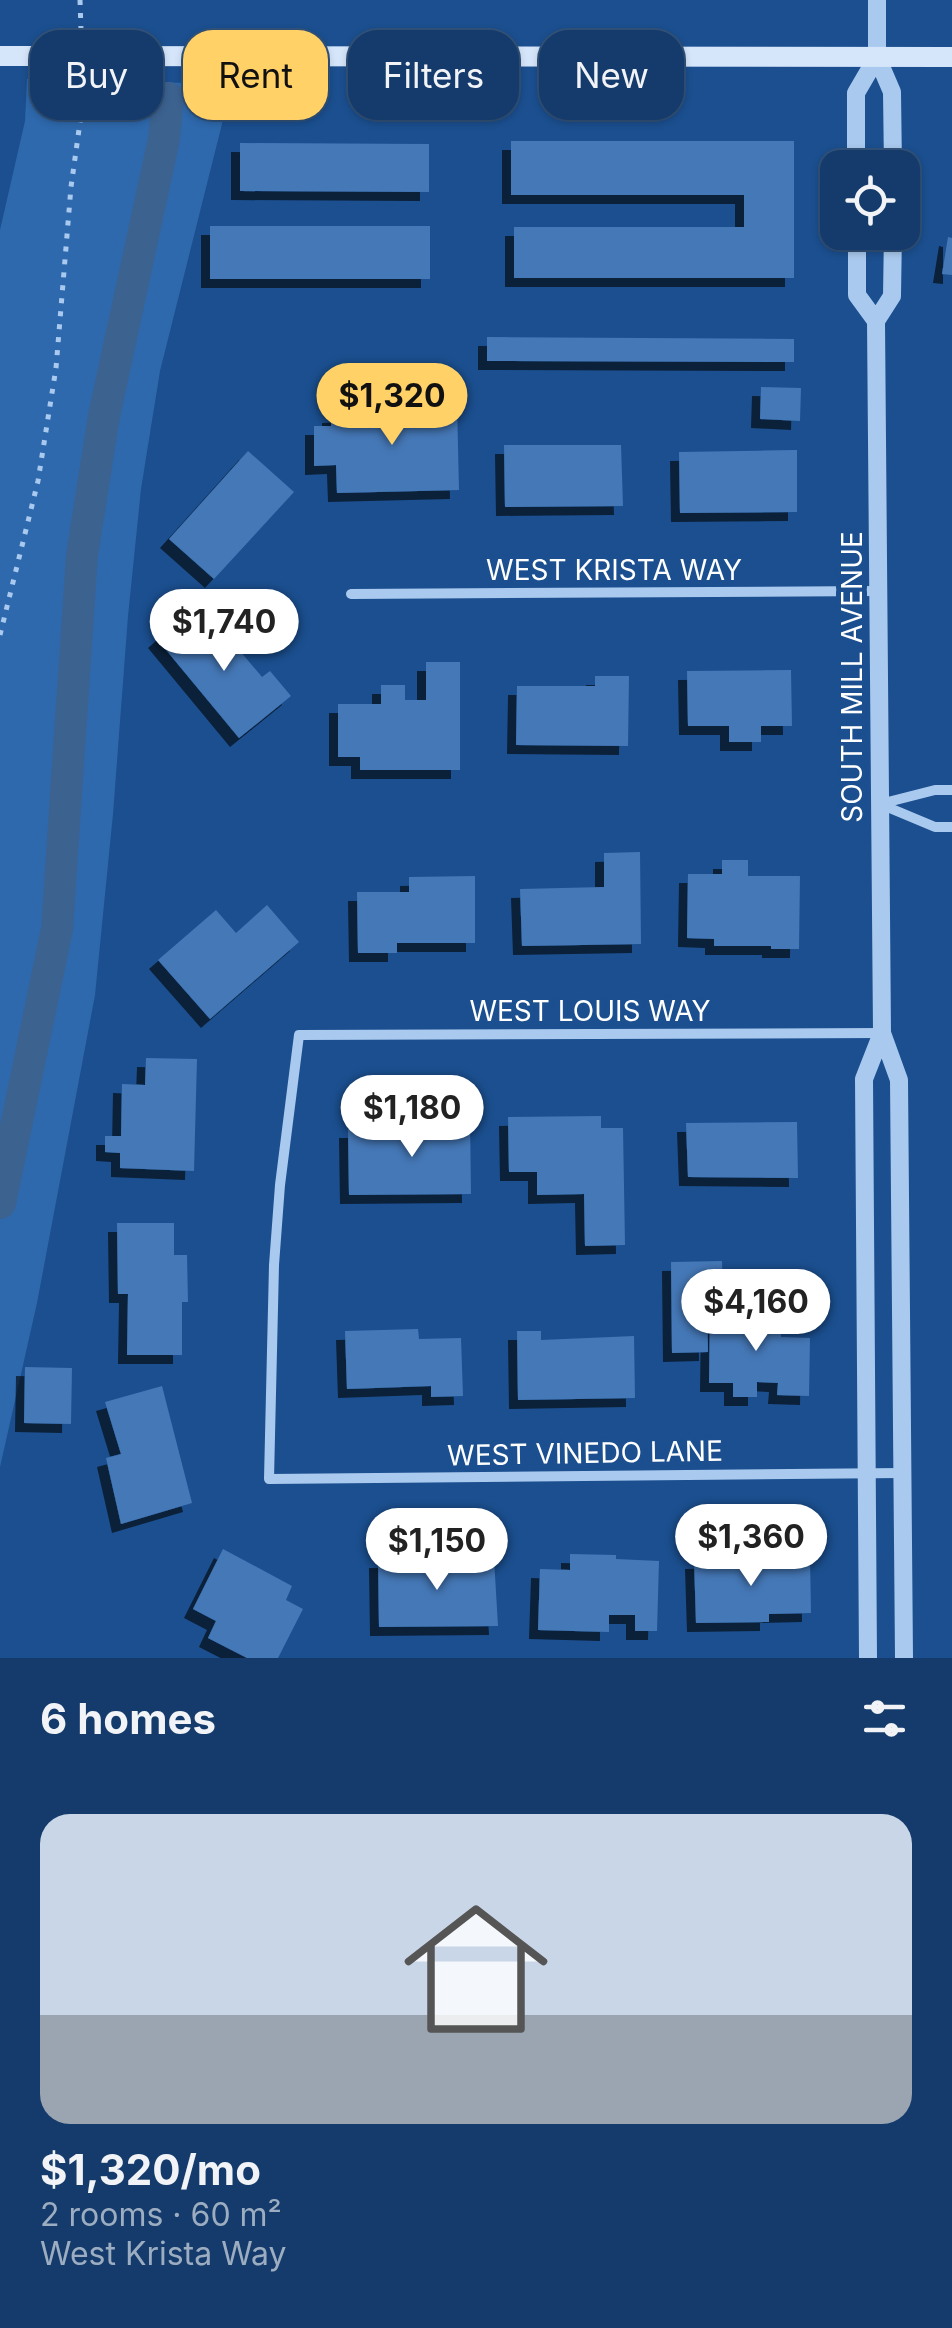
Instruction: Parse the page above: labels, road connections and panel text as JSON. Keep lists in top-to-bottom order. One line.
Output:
{"streets":{"street":["WEST KRISTA WAY","SOUTH MILL AVENUE","WEST LOUIS WAY","WEST VINEDO LANE"]},"crossings":[["WEST KRISTA WAY","SOUTH MILL AVENUE"],["SOUTH MILL AVENUE","WEST LOUIS WAY"],["SOUTH MILL AVENUE","WEST VINEDO LANE"],["WEST LOUIS WAY","WEST VINEDO LANE"]],"page":{"chip":["Buy","Rent","Filters","New"],"price":["$1,320","$1,740","$1,180","$4,160","$1,360","$1,150"],"heading":"6 homes","list":[{"name":"$1,320/mo","note":"2 rooms · 60 m² · West Krista Way"}]}}
